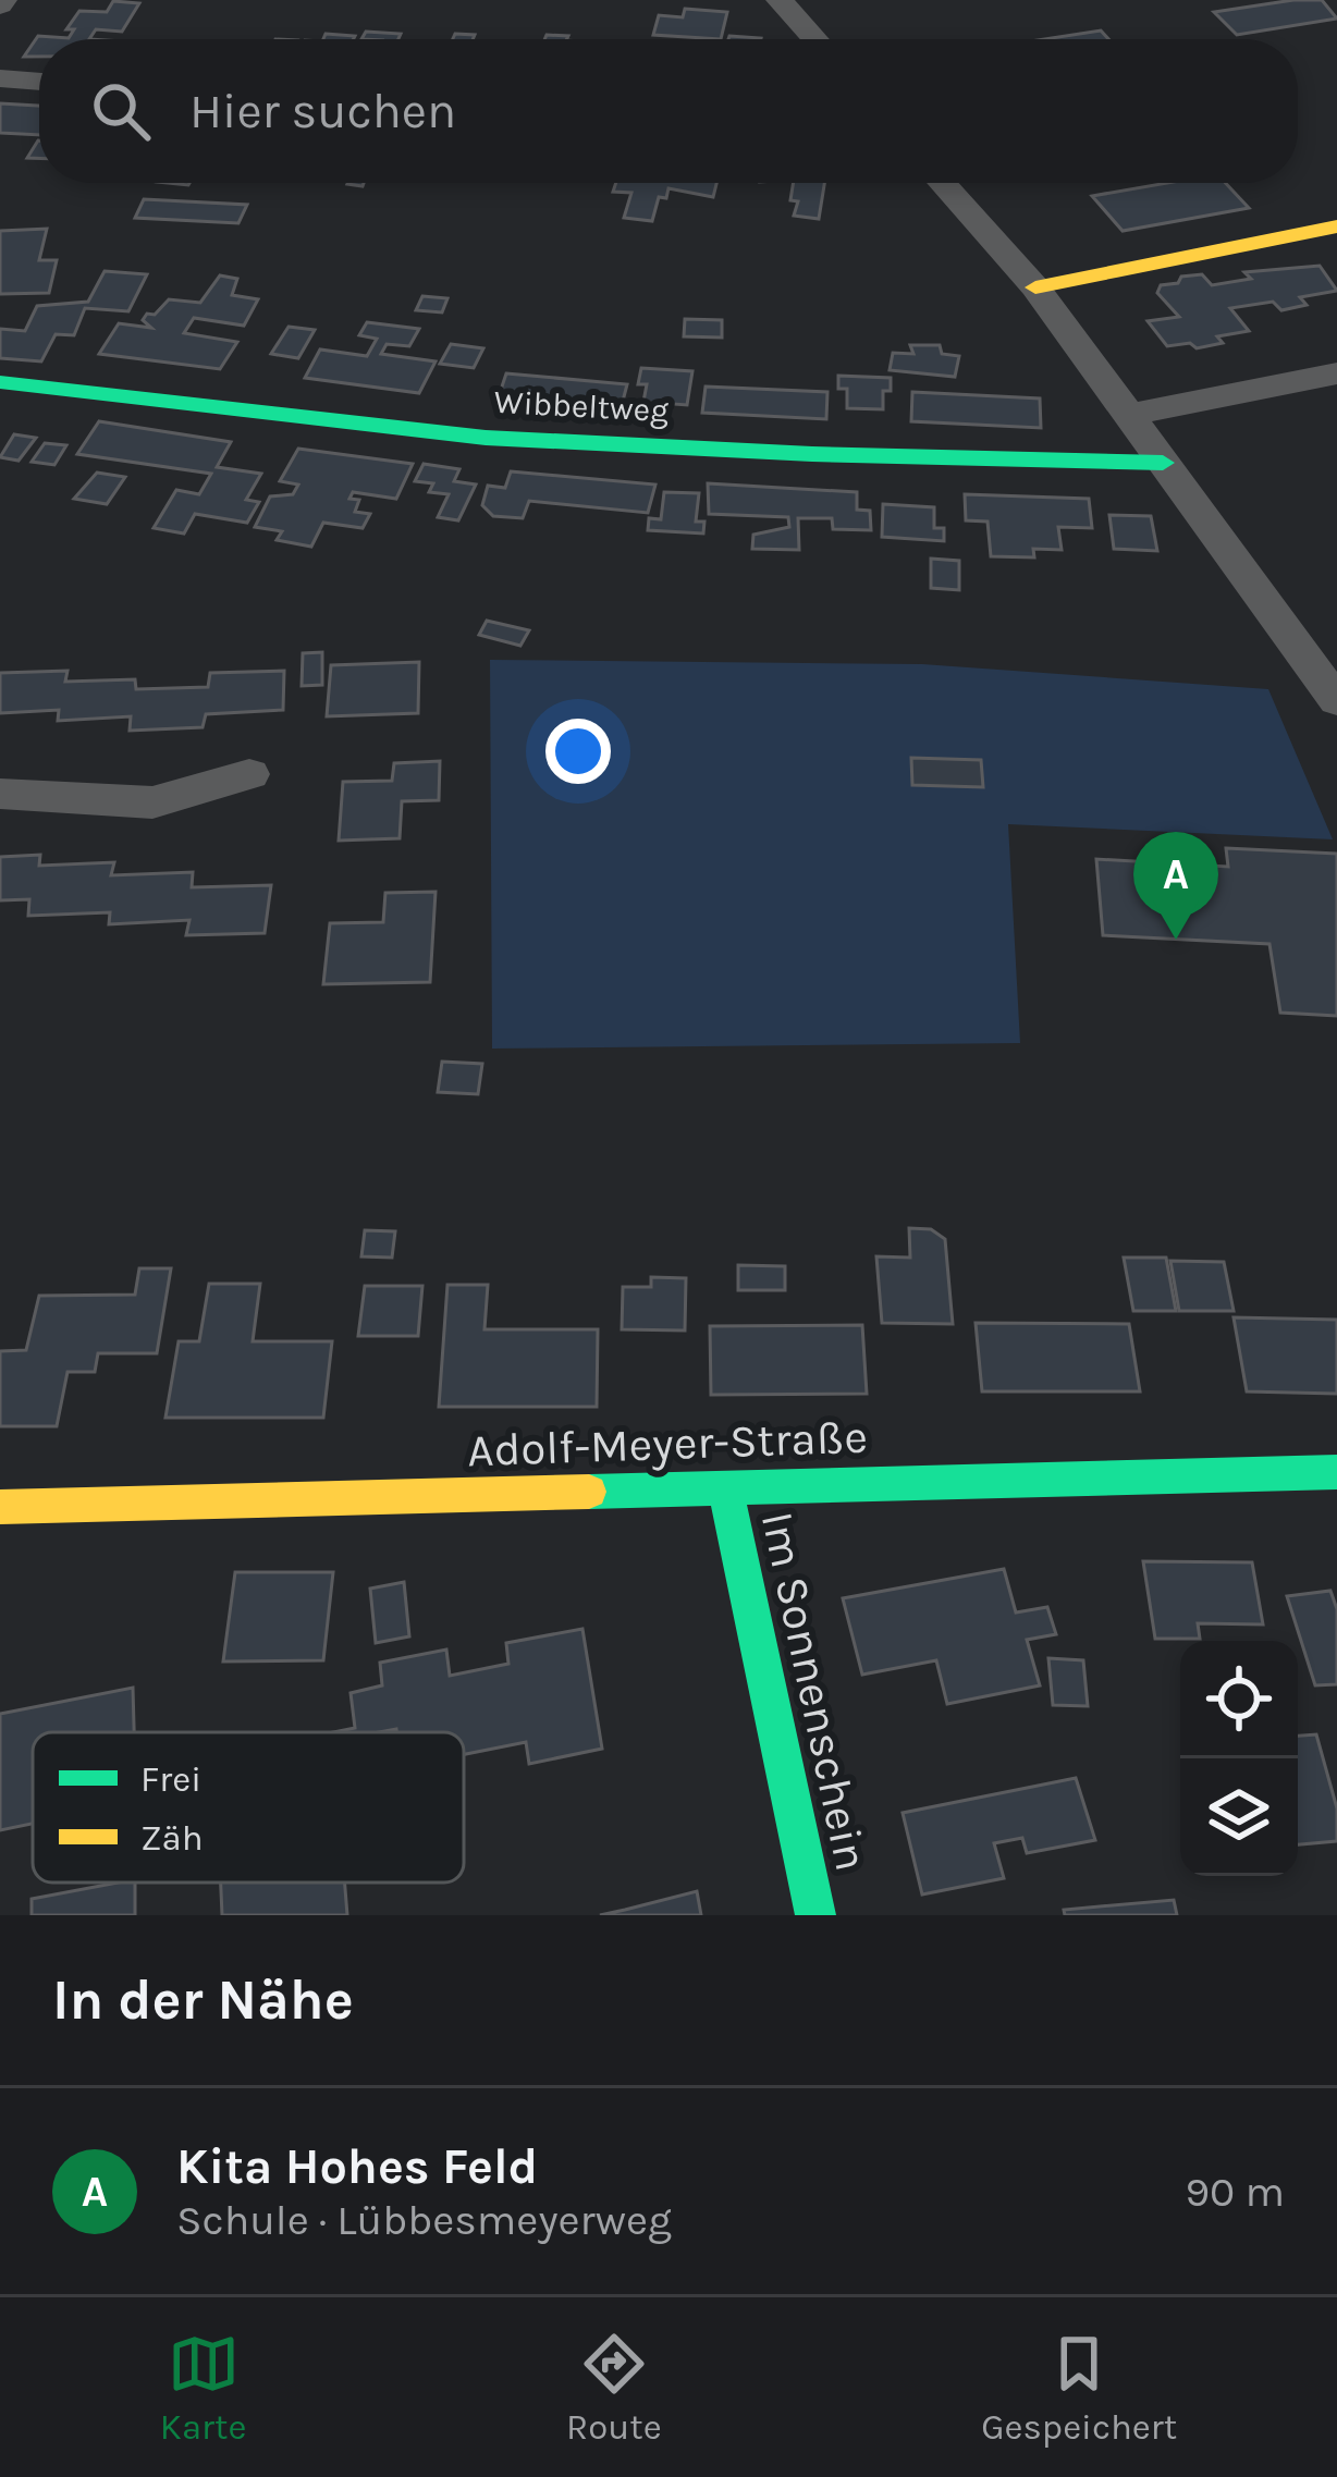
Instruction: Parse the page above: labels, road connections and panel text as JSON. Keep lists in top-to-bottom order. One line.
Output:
{"streets":{"street":["Wibbeltweg","Adolf-Meyer-Straße","Im Sonnenschein"]},"crossings":[["Adolf-Meyer-Straße","Im Sonnenschein"]],"legend":["Frei","Zäh"],"page":{"search":"Hier suchen","pins":"A","heading":"In der Nähe","list":[{"mark":"A","name":"Kita Hohes Feld","note":"Schule · Lübbesmeyerweg","value":"90 m"}],"nav":["Karte","Route","Gespeichert"]}}
